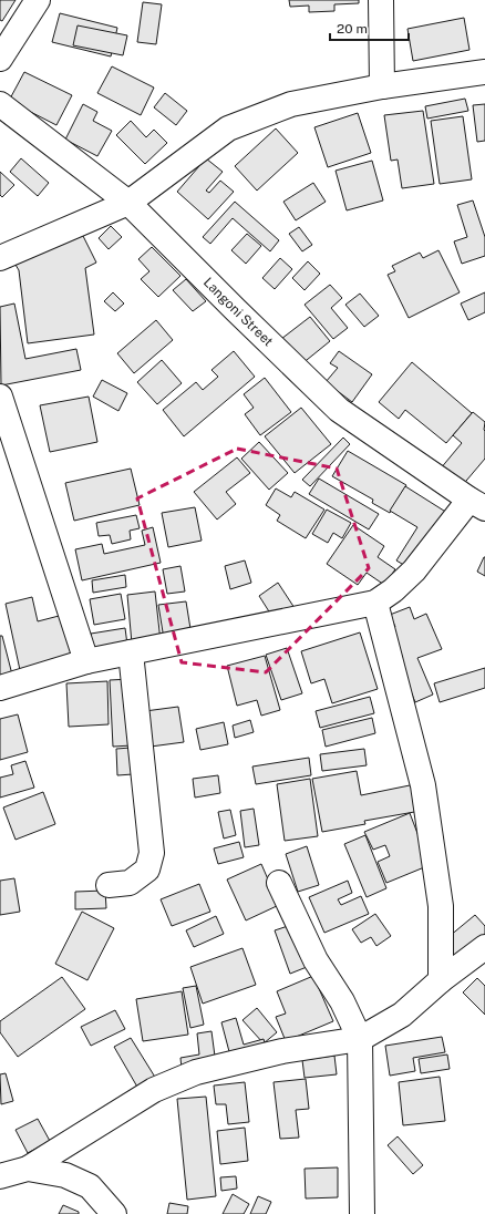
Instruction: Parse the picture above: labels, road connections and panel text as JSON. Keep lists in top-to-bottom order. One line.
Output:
{"streets":{"street":["Langoni Street"]},"scale_bar":"20 m"}
